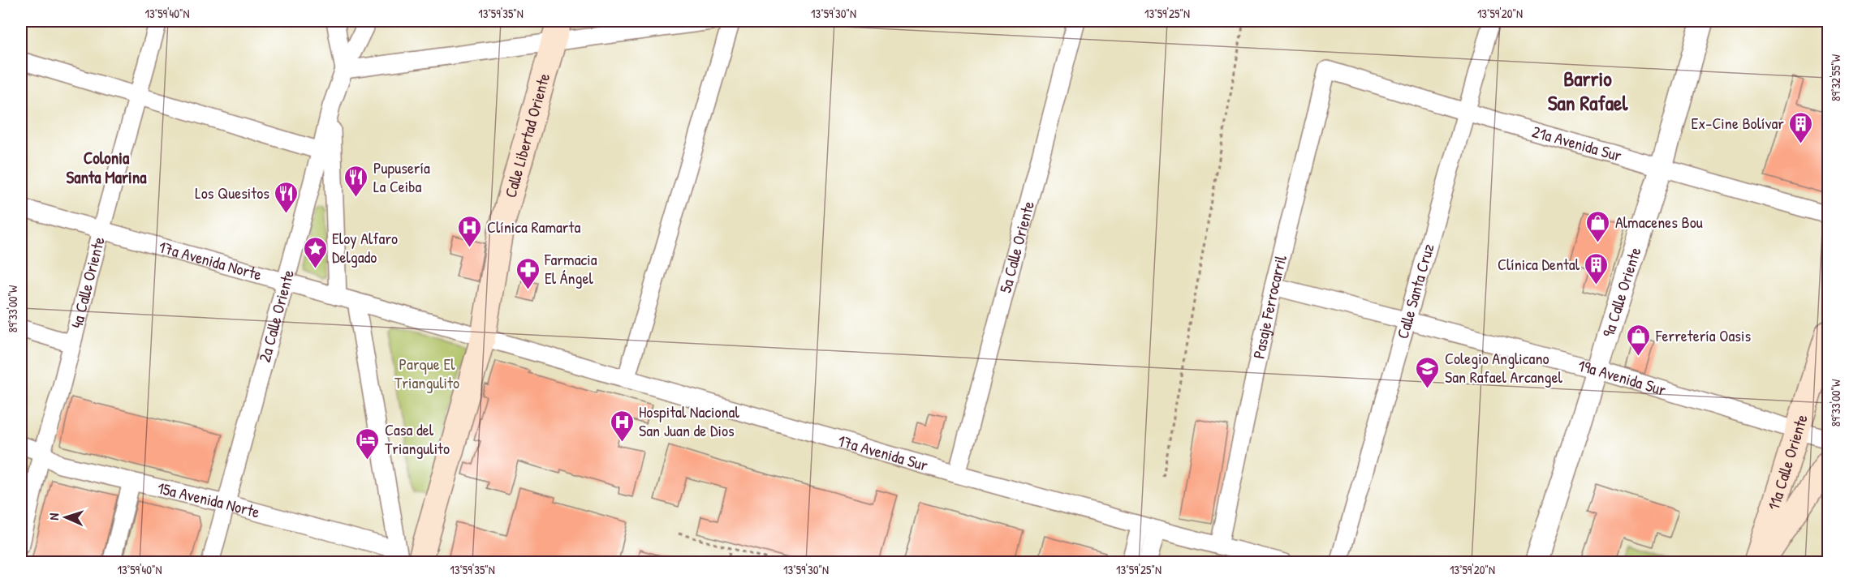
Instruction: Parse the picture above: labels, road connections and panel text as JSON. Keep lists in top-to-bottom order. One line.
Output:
{"streets":{"main road":["Calle Libertad Oriente","11a Calle Oriente"],"street":["21a Avenida Sur","5a Calle Oriente","17a Avenida Norte","4a Calle Oriente","Calle Santa Cruz","9a Calle Oriente","Pasaje Ferrocarril","2a Calle Oriente","19a Avenida Sur","17a Avenida Sur","15a Avenida Norte"]},"crossings":[["Calle Libertad Oriente","17a Avenida Norte"],["Calle Libertad Oriente","17a Avenida Sur"],["21a Avenida Sur","Calle Santa Cruz"],["21a Avenida Sur","9a Calle Oriente"],["21a Avenida Sur","Pasaje Ferrocarril"],["5a Calle Oriente","17a Avenida Sur"],["17a Avenida Norte","4a Calle Oriente"],["17a Avenida Norte","2a Calle Oriente"],["17a Avenida Norte","17a Avenida Sur"],["4a Calle Oriente","15a Avenida Norte"],["Calle Santa Cruz","19a Avenida Sur"],["9a Calle Oriente","19a Avenida Sur"],["Pasaje Ferrocarril","19a Avenida Sur"],["Pasaje Ferrocarril","17a Avenida Sur"],["2a Calle Oriente","15a Avenida Norte"],["19a Avenida Sur","11a Calle Oriente"]],"districts":["Barrio San Rafael","Colonia Santa Marina"],"parks":["Parque El Triangulito"],"places":{"building":["Ex-Cine Bolívar","Clínica Dental"],"restaurant":["Pupusería La Ceiba","Los Quesitos"],"shop":["Almacenes Bou","Ferretería Oasis"],"hospital":["Clínica Ramarta","Hospital Nacional San Juan de Dios"],"place":["Eloy Alfaro Delgado"],"pharmacy":["Farmacia El Ángel"],"school or university":["Colegio Anglicano San Rafael Arcangel"],"hotel":["Casa del Triangulito"]},"north":"left","coordinates":["13°59'40\"N","13°59'35\"N","13°59'30\"N","13°59'25\"N","13°59'20\"N","89°32'55\"W","89°33'00\"W"]}
